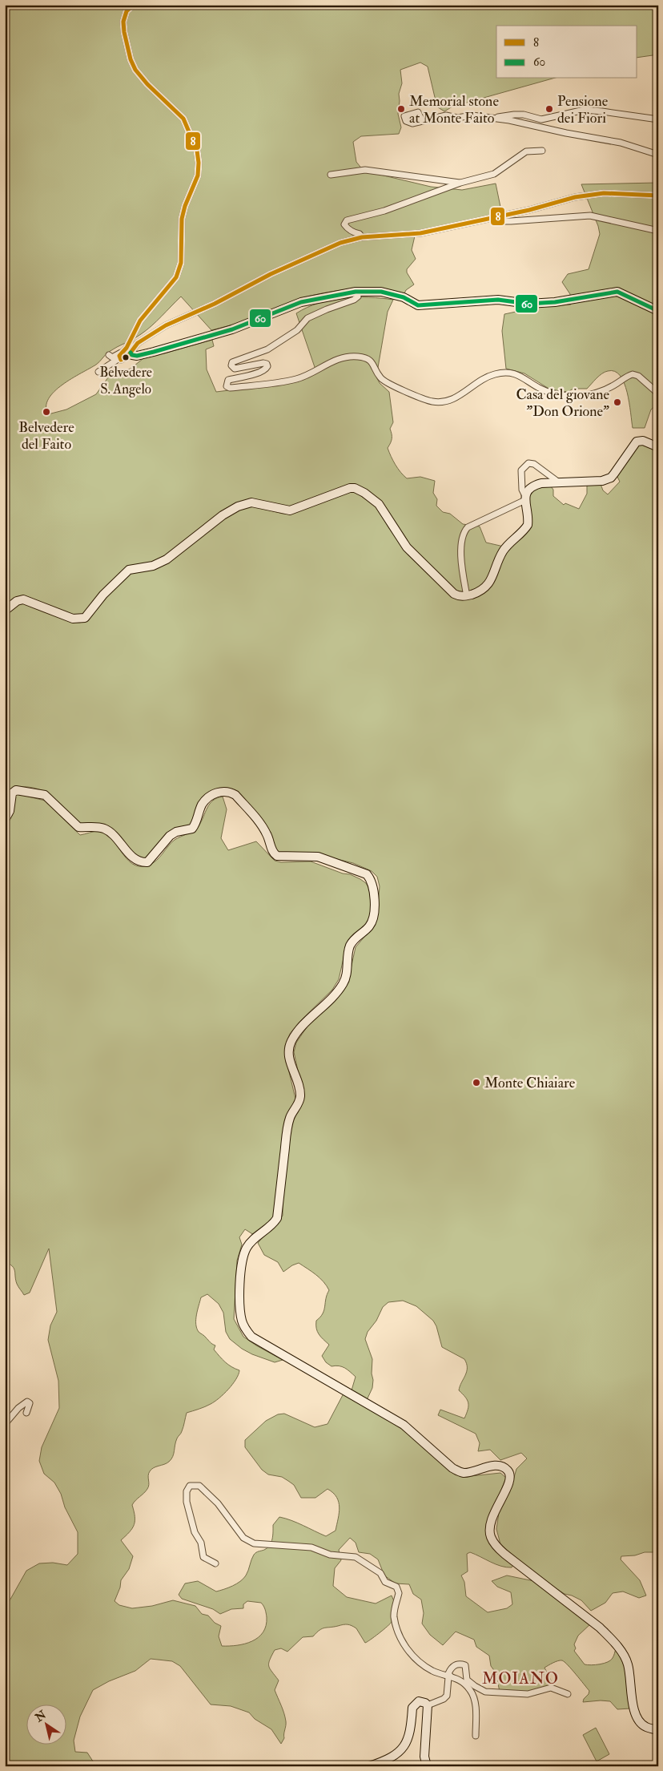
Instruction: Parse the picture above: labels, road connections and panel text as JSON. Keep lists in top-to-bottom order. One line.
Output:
{"districts":["MOIANO"],"places":["Memorial stone at Monte Faito","Pensione dei Fiori","Belvedere S. Angelo","Casa del giovane \"Don Orione\"","Belvedere del Faito","Monte Chiaiare"],"lines":["transit line 8","transit line 60"],"legend":["8","60"],"north":"top left"}
